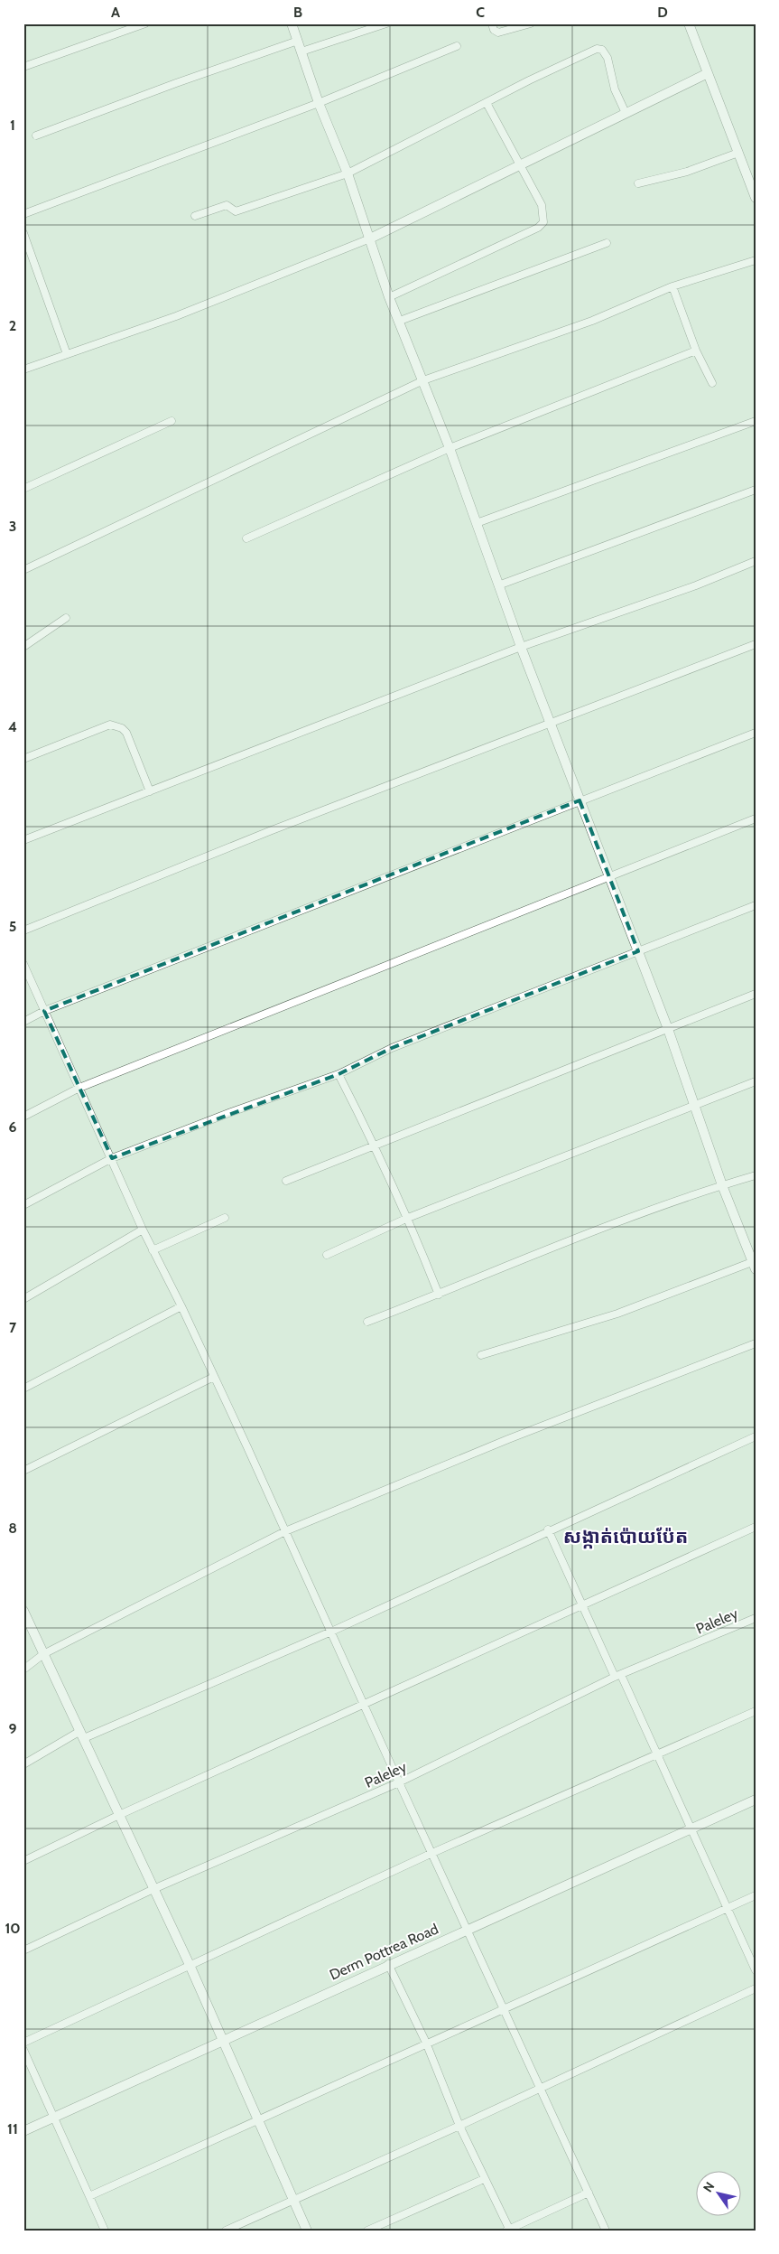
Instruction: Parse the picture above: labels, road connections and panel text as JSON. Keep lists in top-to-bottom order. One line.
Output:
{"streets":{"street":["Paleley","Derm Pottrea Road"]},"districts":["សង្កាត់ប៉ោយប៉ែត"],"north":"top left","grid":{"columns":["A","B","C","D"],"rows":["1","2","3","4","5","6","7","8","9","10","11"]}}
